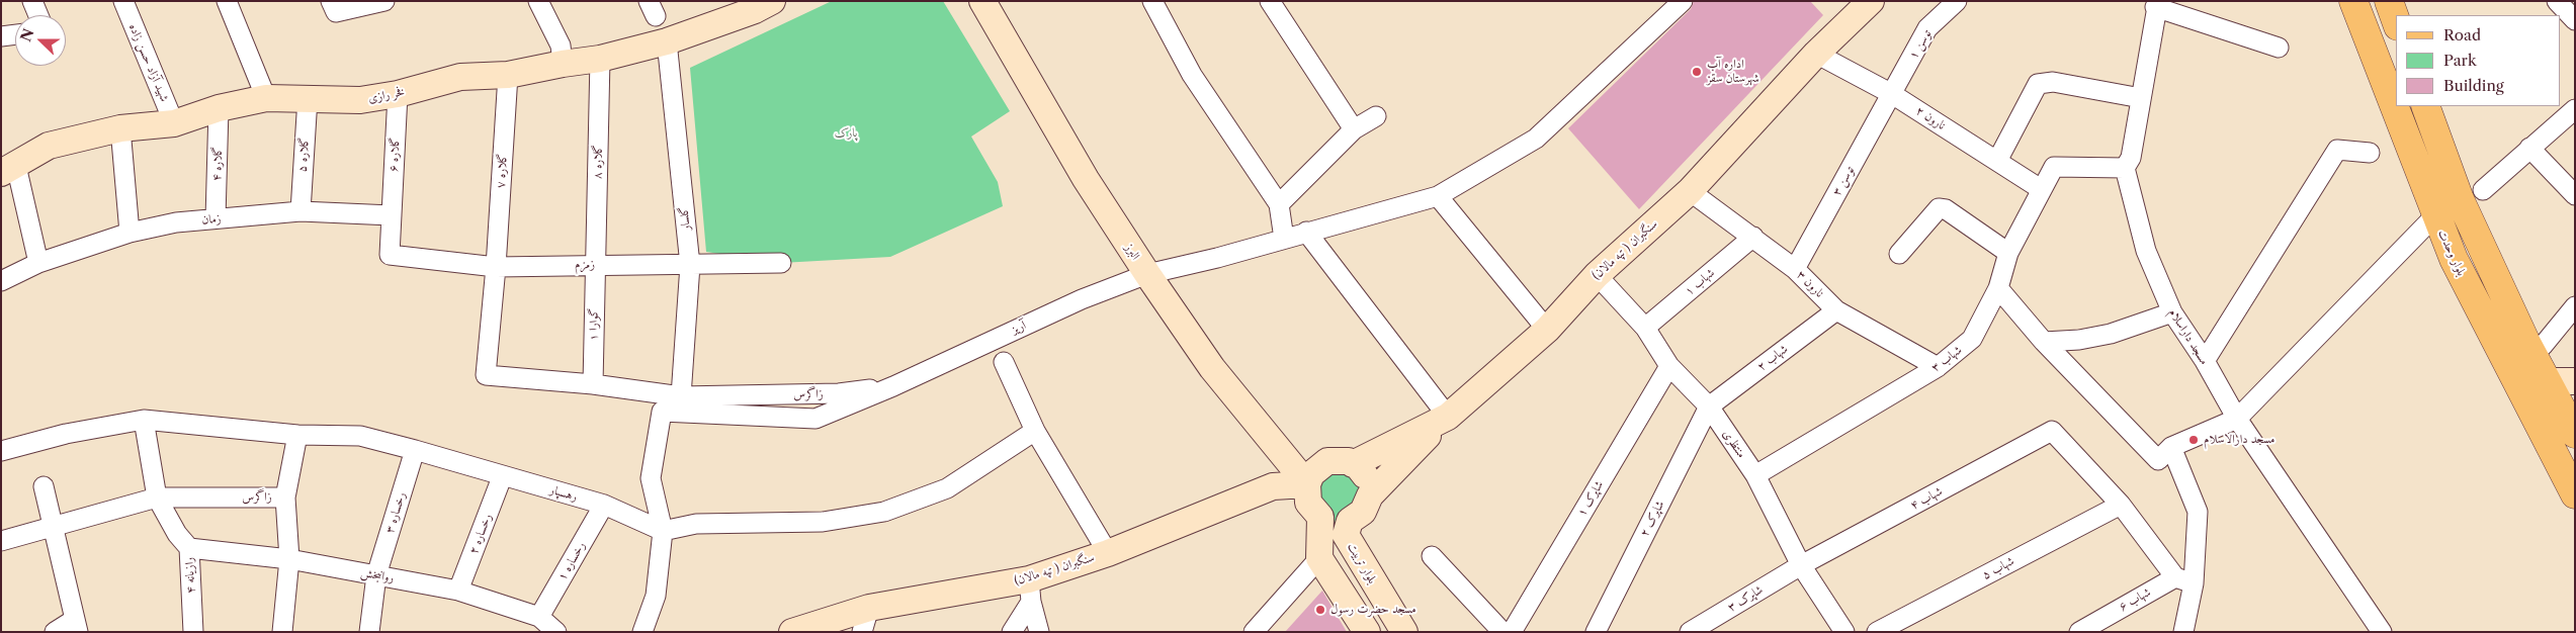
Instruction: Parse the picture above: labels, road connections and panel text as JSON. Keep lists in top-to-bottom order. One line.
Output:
{"streets":{"main road":["فخر رازی","سنگبران ( تپه مالان)","البرز","بلوار وحدت","بلوار تربیت"],"street":["توسن ۱","شهید آزاد حسن زاده","نارون ۲","گلاره ۵","گلاره ۶","گلاره ۸","گلاره ۴","گلاره ۷","توسن ۳","گلسار","زمان","زمزم","شهاب ۱","نارون ۳","گوارا ۱","آریز","مسجد داراسلام","شهاب ۲","شهاب ۳","زاگرس","منتظری","رهسپار","شاپرک ۱","شهاب ۴","رخساره ۳","شاپرک ۲","رخساره ۲","رخساره ۱","شهاب ۵","رازیانه ۴","روانبخش","شاپرک ۳","شهاب ۶"]},"crossings":[["توسن ۱","نارون ۲"],["توسن ۱","توسن ۳"],["شهید آزاد حسن زاده","فخر رازی"],["فخر رازی","گلاره ۵"],["فخر رازی","گلاره ۶"],["فخر رازی","گلاره ۸"],["فخر رازی","گلاره ۴"],["فخر رازی","گلاره ۷"],["فخر رازی","گلسار"],["نارون ۲","توسن ۳"],["نارون ۲","سنگبران ( تپه مالان)"],["نارون ۲","شهاب ۳"],["گلاره ۵","زمان"],["گلاره ۶","زمان"],["گلاره ۶","زمزم"],["گلاره ۸","زمزم"],["گلاره ۸","گوارا ۱"],["گلاره ۴","زمان"],["گلاره ۷","زمزم"],["گلاره ۷","زاگرس"],["توسن ۳","نارون ۳"],["گلسار","زمزم"],["گلسار","زاگرس"],["زمان","زمزم"],["سنگبران ( تپه مالان)","البرز"],["سنگبران ( تپه مالان)","نارون ۳"],["سنگبران ( تپه مالان)","منتظری"],["سنگبران ( تپه مالان)","بلوار تربیت"],["البرز","آریز"],["البرز","بلوار تربیت"],["زمزم","گوارا ۱"],["شهاب ۱","نارون ۳"],["شهاب ۱","منتظری"],["نارون ۳","شهاب ۲"],["نارون ۳","شهاب ۳"],["گوارا ۱","زاگرس"],["آریز","زاگرس"],["مسجد داراسلام","شهاب ۳"],["شهاب ۲","منتظری"],["شهاب ۲","شاپرک ۲"],["شهاب ۳","منتظری"],["زاگرس","رهسپار"],["زاگرس","رازیانه ۴"],["منتظری","شاپرک ۱"],["منتظری","شهاب ۴"],["منتظری","شاپرک ۲"],["منتظری","شاپرک ۳"],["رهسپار","رخساره ۳"],["رهسپار","رخساره ۲"],["رهسپار","رخساره ۱"],["شهاب ۴","شهاب ۵"],["شهاب ۴","شاپرک ۳"],["رخساره ۳","روانبخش"],["رخساره ۲","روانبخش"],["رخساره ۱","روانبخش"],["رازیانه ۴","روانبخش"]],"parks":["پارک"],"places":["اداره آب شهرستان سقز","مسجد دارالاسلام","مسجد حضرت رسول"],"legend":["Road","Park","Building"],"north":"left"}
